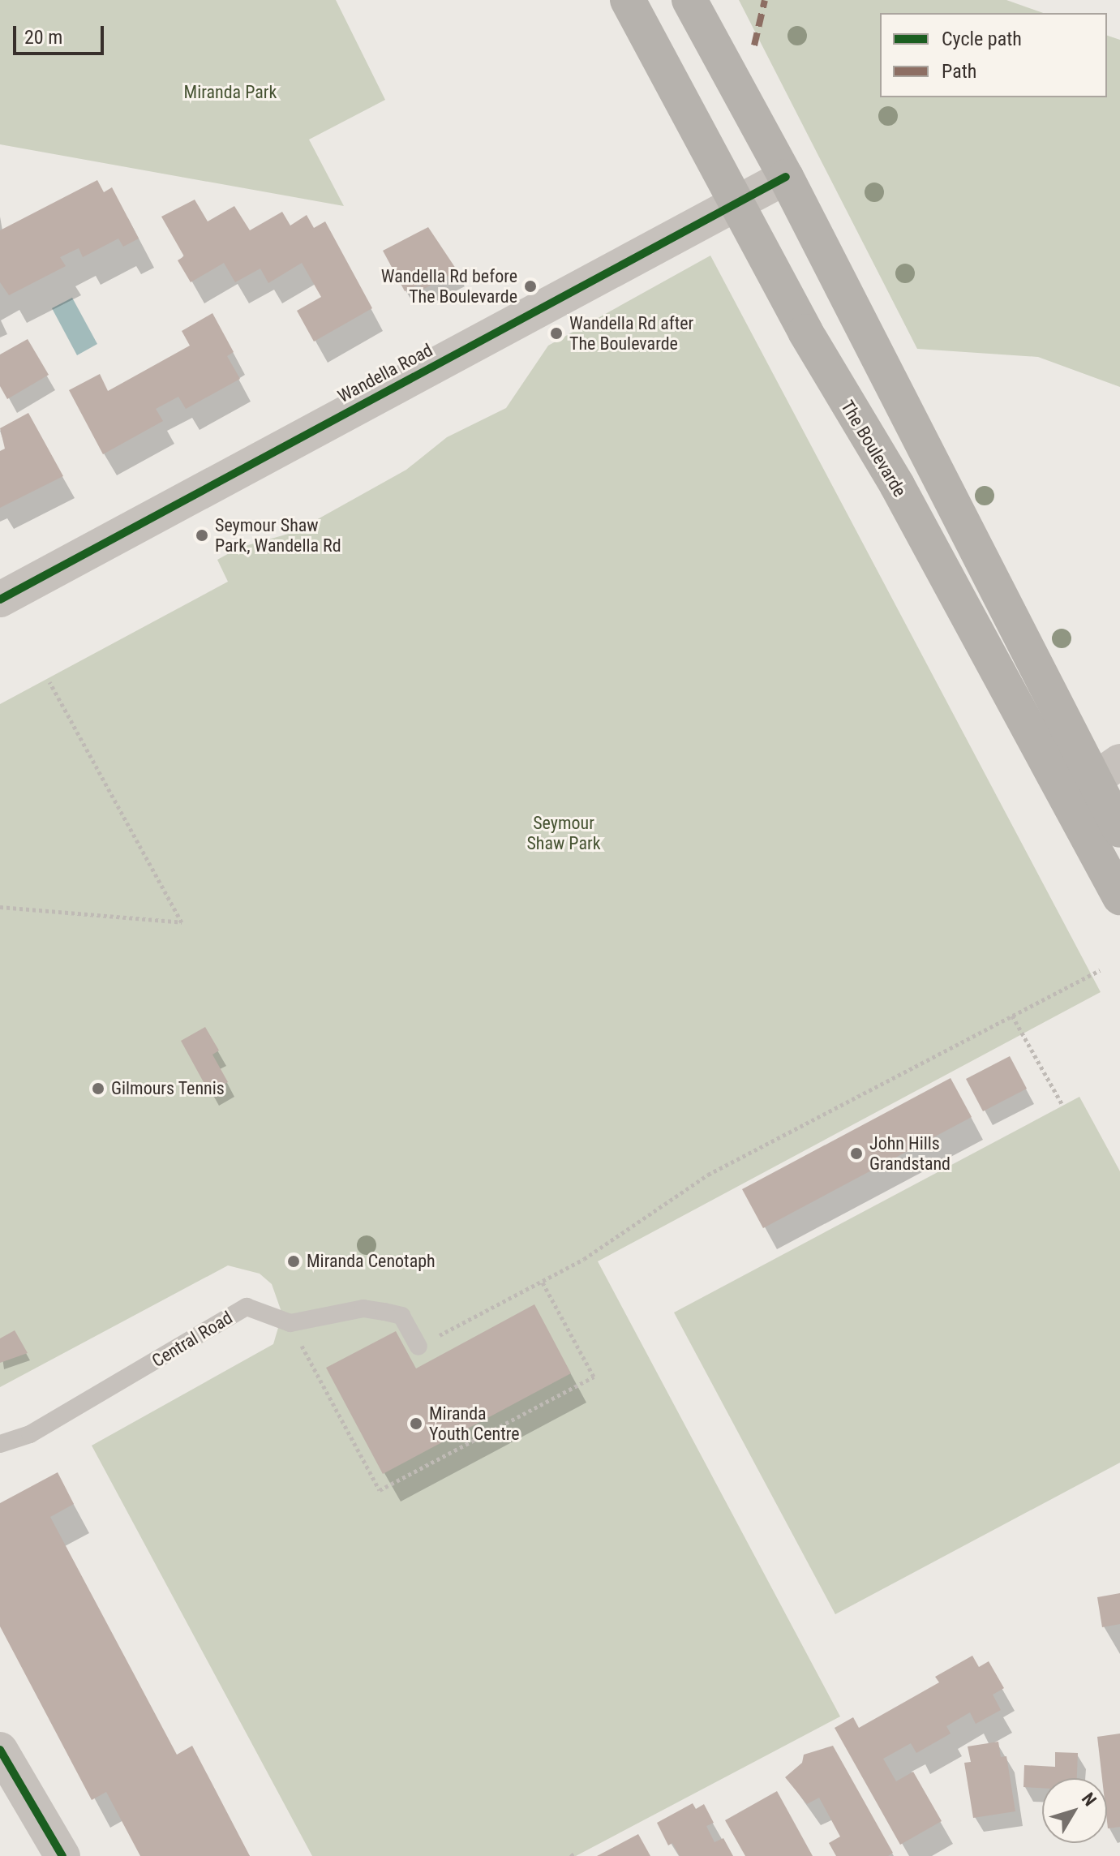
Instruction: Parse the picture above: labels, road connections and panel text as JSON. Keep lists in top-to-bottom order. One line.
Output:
{"streets":{"main road":["The Boulevarde"],"street":["Wandella Road"],"lane":["Central Road"]},"crossings":[["Wandella Road","The Boulevarde"]],"parks":["Miranda Park","Seymour Shaw Park"],"places":["Wandella Rd before The Boulevarde","Wandella Rd after The Boulevarde","Seymour Shaw Park, Wandella Rd","Gilmours Tennis","John Hills Grandstand","Miranda Cenotaph","Miranda Youth Centre"],"legend":["Cycle path","Path"],"scale_bar":"20 m","north":"top right"}
